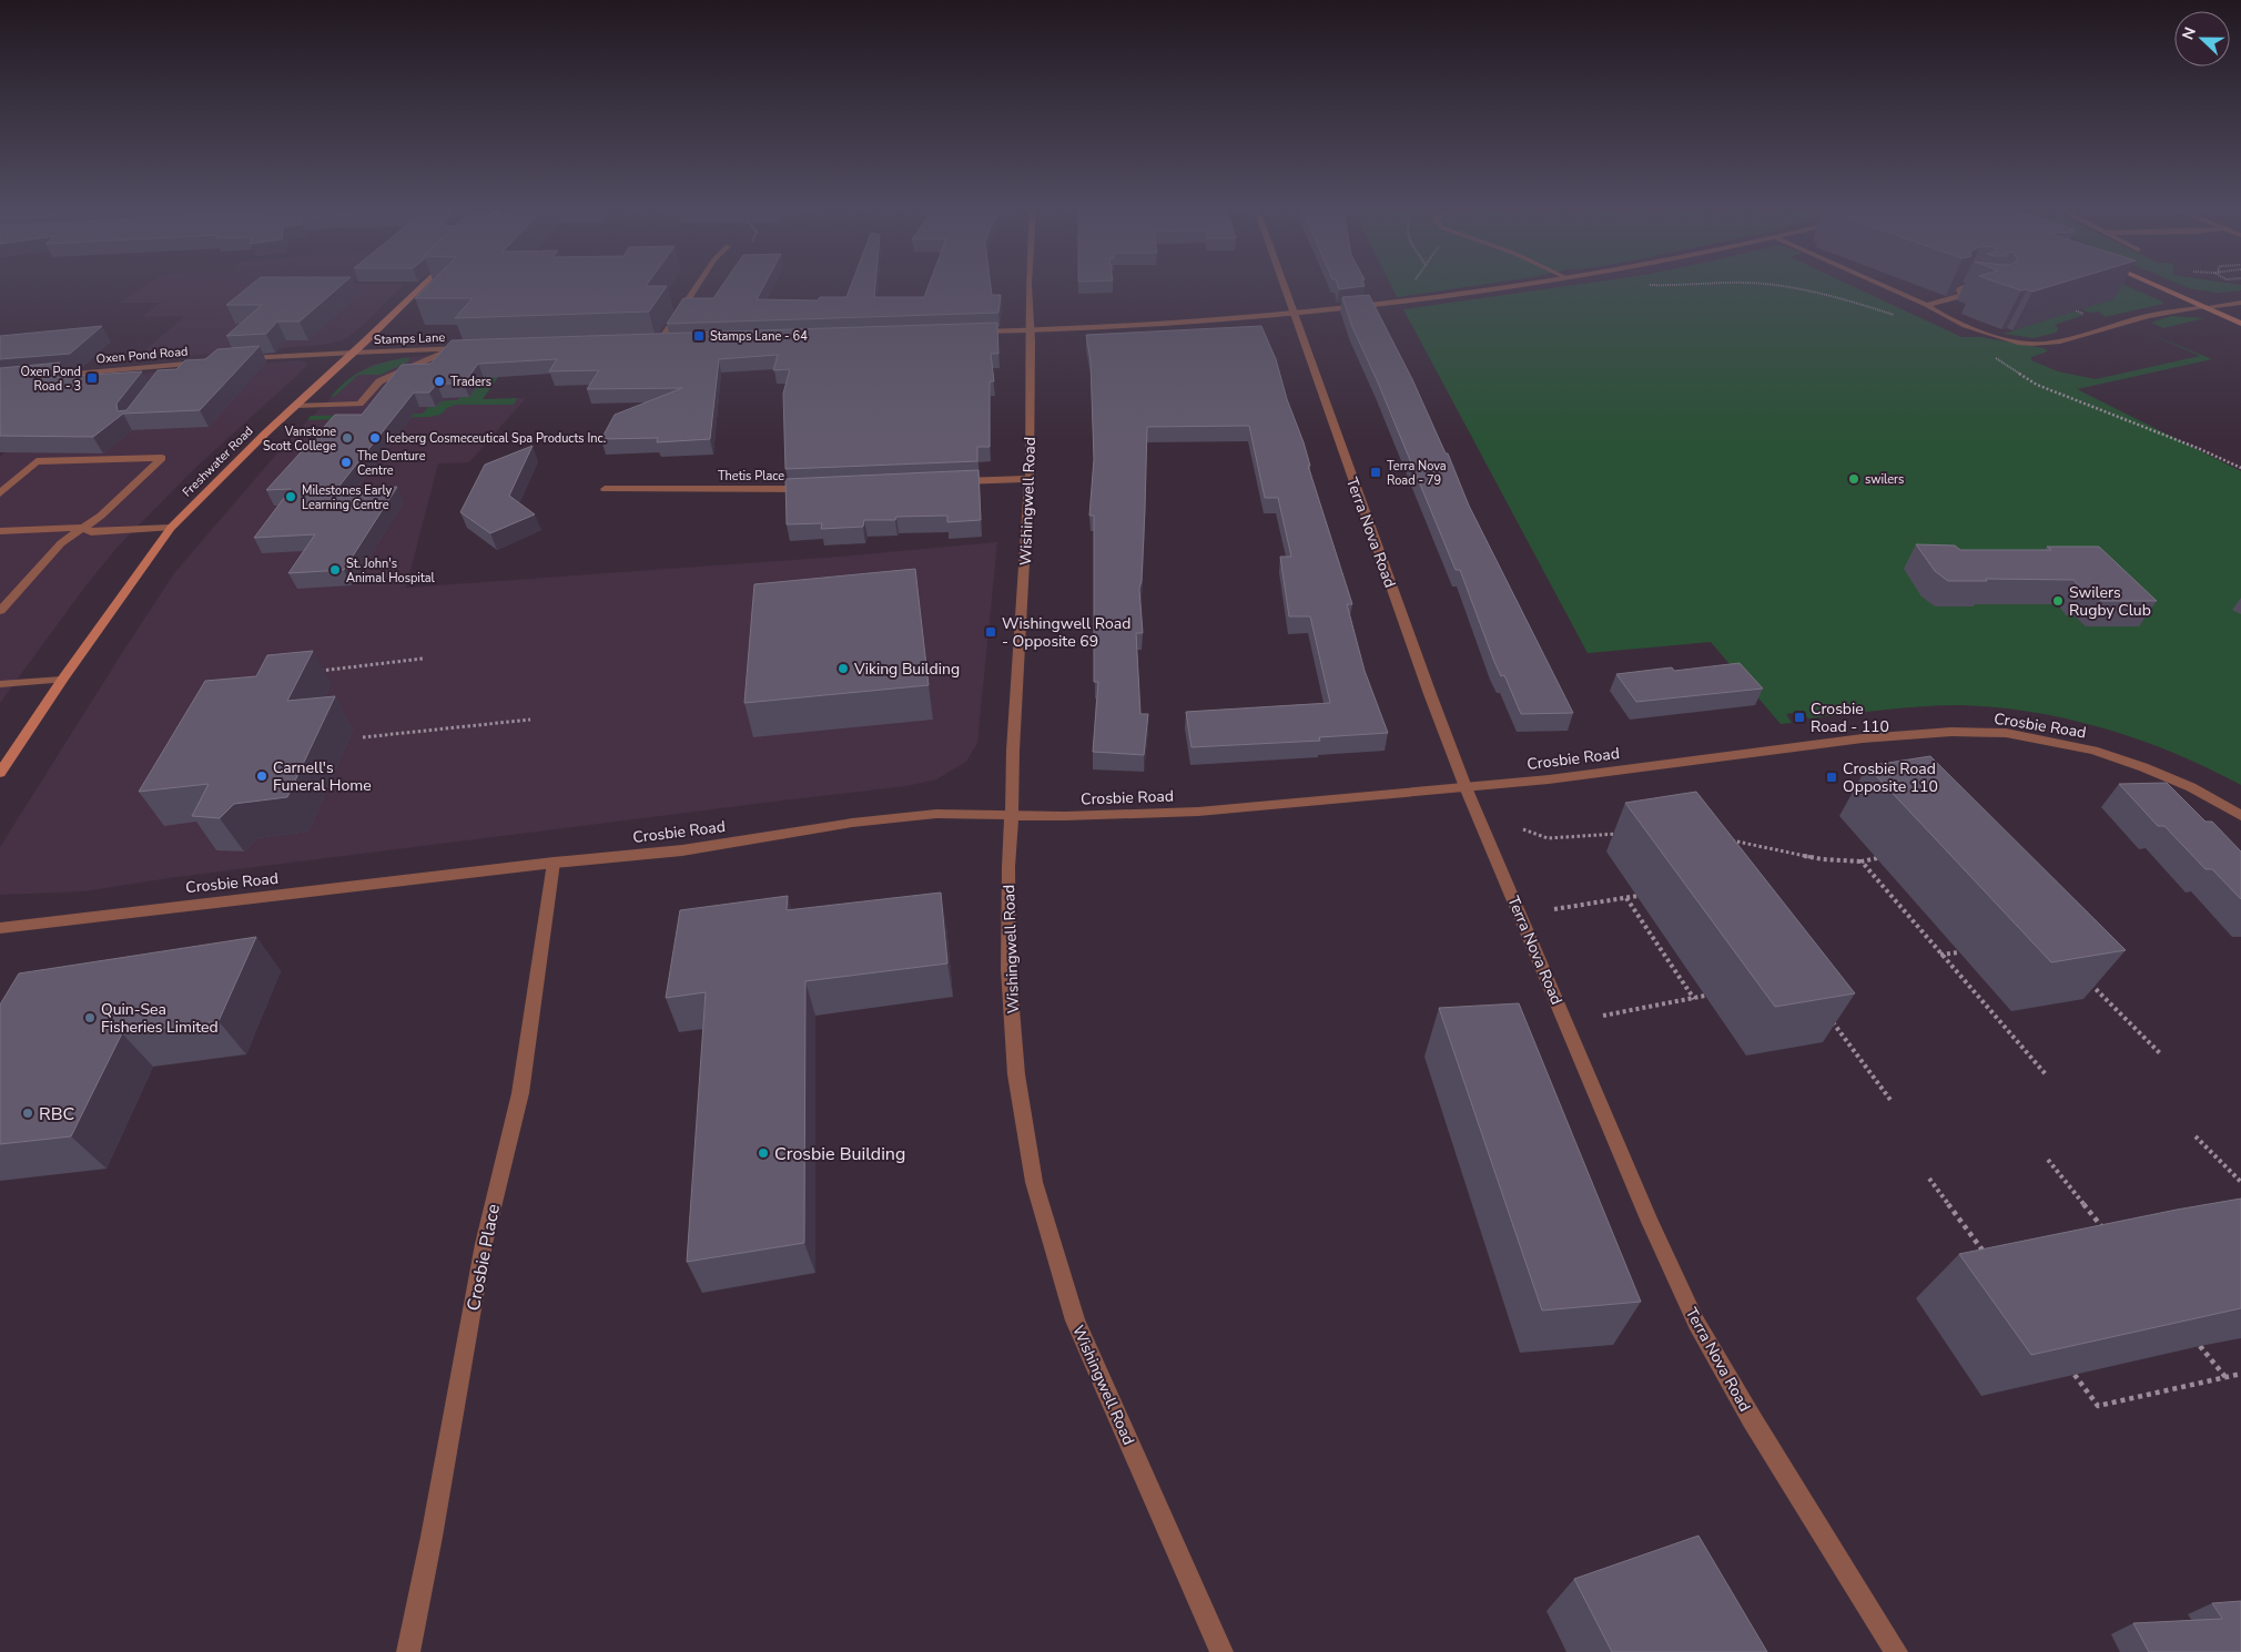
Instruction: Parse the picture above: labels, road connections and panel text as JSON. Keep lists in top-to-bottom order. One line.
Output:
{"streets":{"main road":["Freshwater Road"],"street":["Stamps Lane","Oxen Pond Road","Thetis Place","Wishingwell Road","Terra Nova Road","Crosbie Road","Crosbie Place"]},"crossings":[["Stamps Lane","Freshwater Road"],["Wishingwell Road","Crosbie Road"],["Terra Nova Road","Crosbie Road"],["Crosbie Road","Crosbie Place"]],"places":{"transit":["Stamps Lane - 64","Oxen Pond Road - 3","Terra Nova Road - 79","Wishingwell Road - Opposite 69","Crosbie Road - 110","Crosbie Road Opposite 110"],"other":["Traders","Vanstone Scott College","Iceberg Cosmeceutical Spa Products Inc.","The Denture Centre","swilers","Milestones Early Learning Centre","St. John's Animal Hospital","Swilers Rugby Club","Viking Building","Carnell's Funeral Home","Quin-Sea Fisheries Limited","RBC","Crosbie Building"]},"north":"left"}
